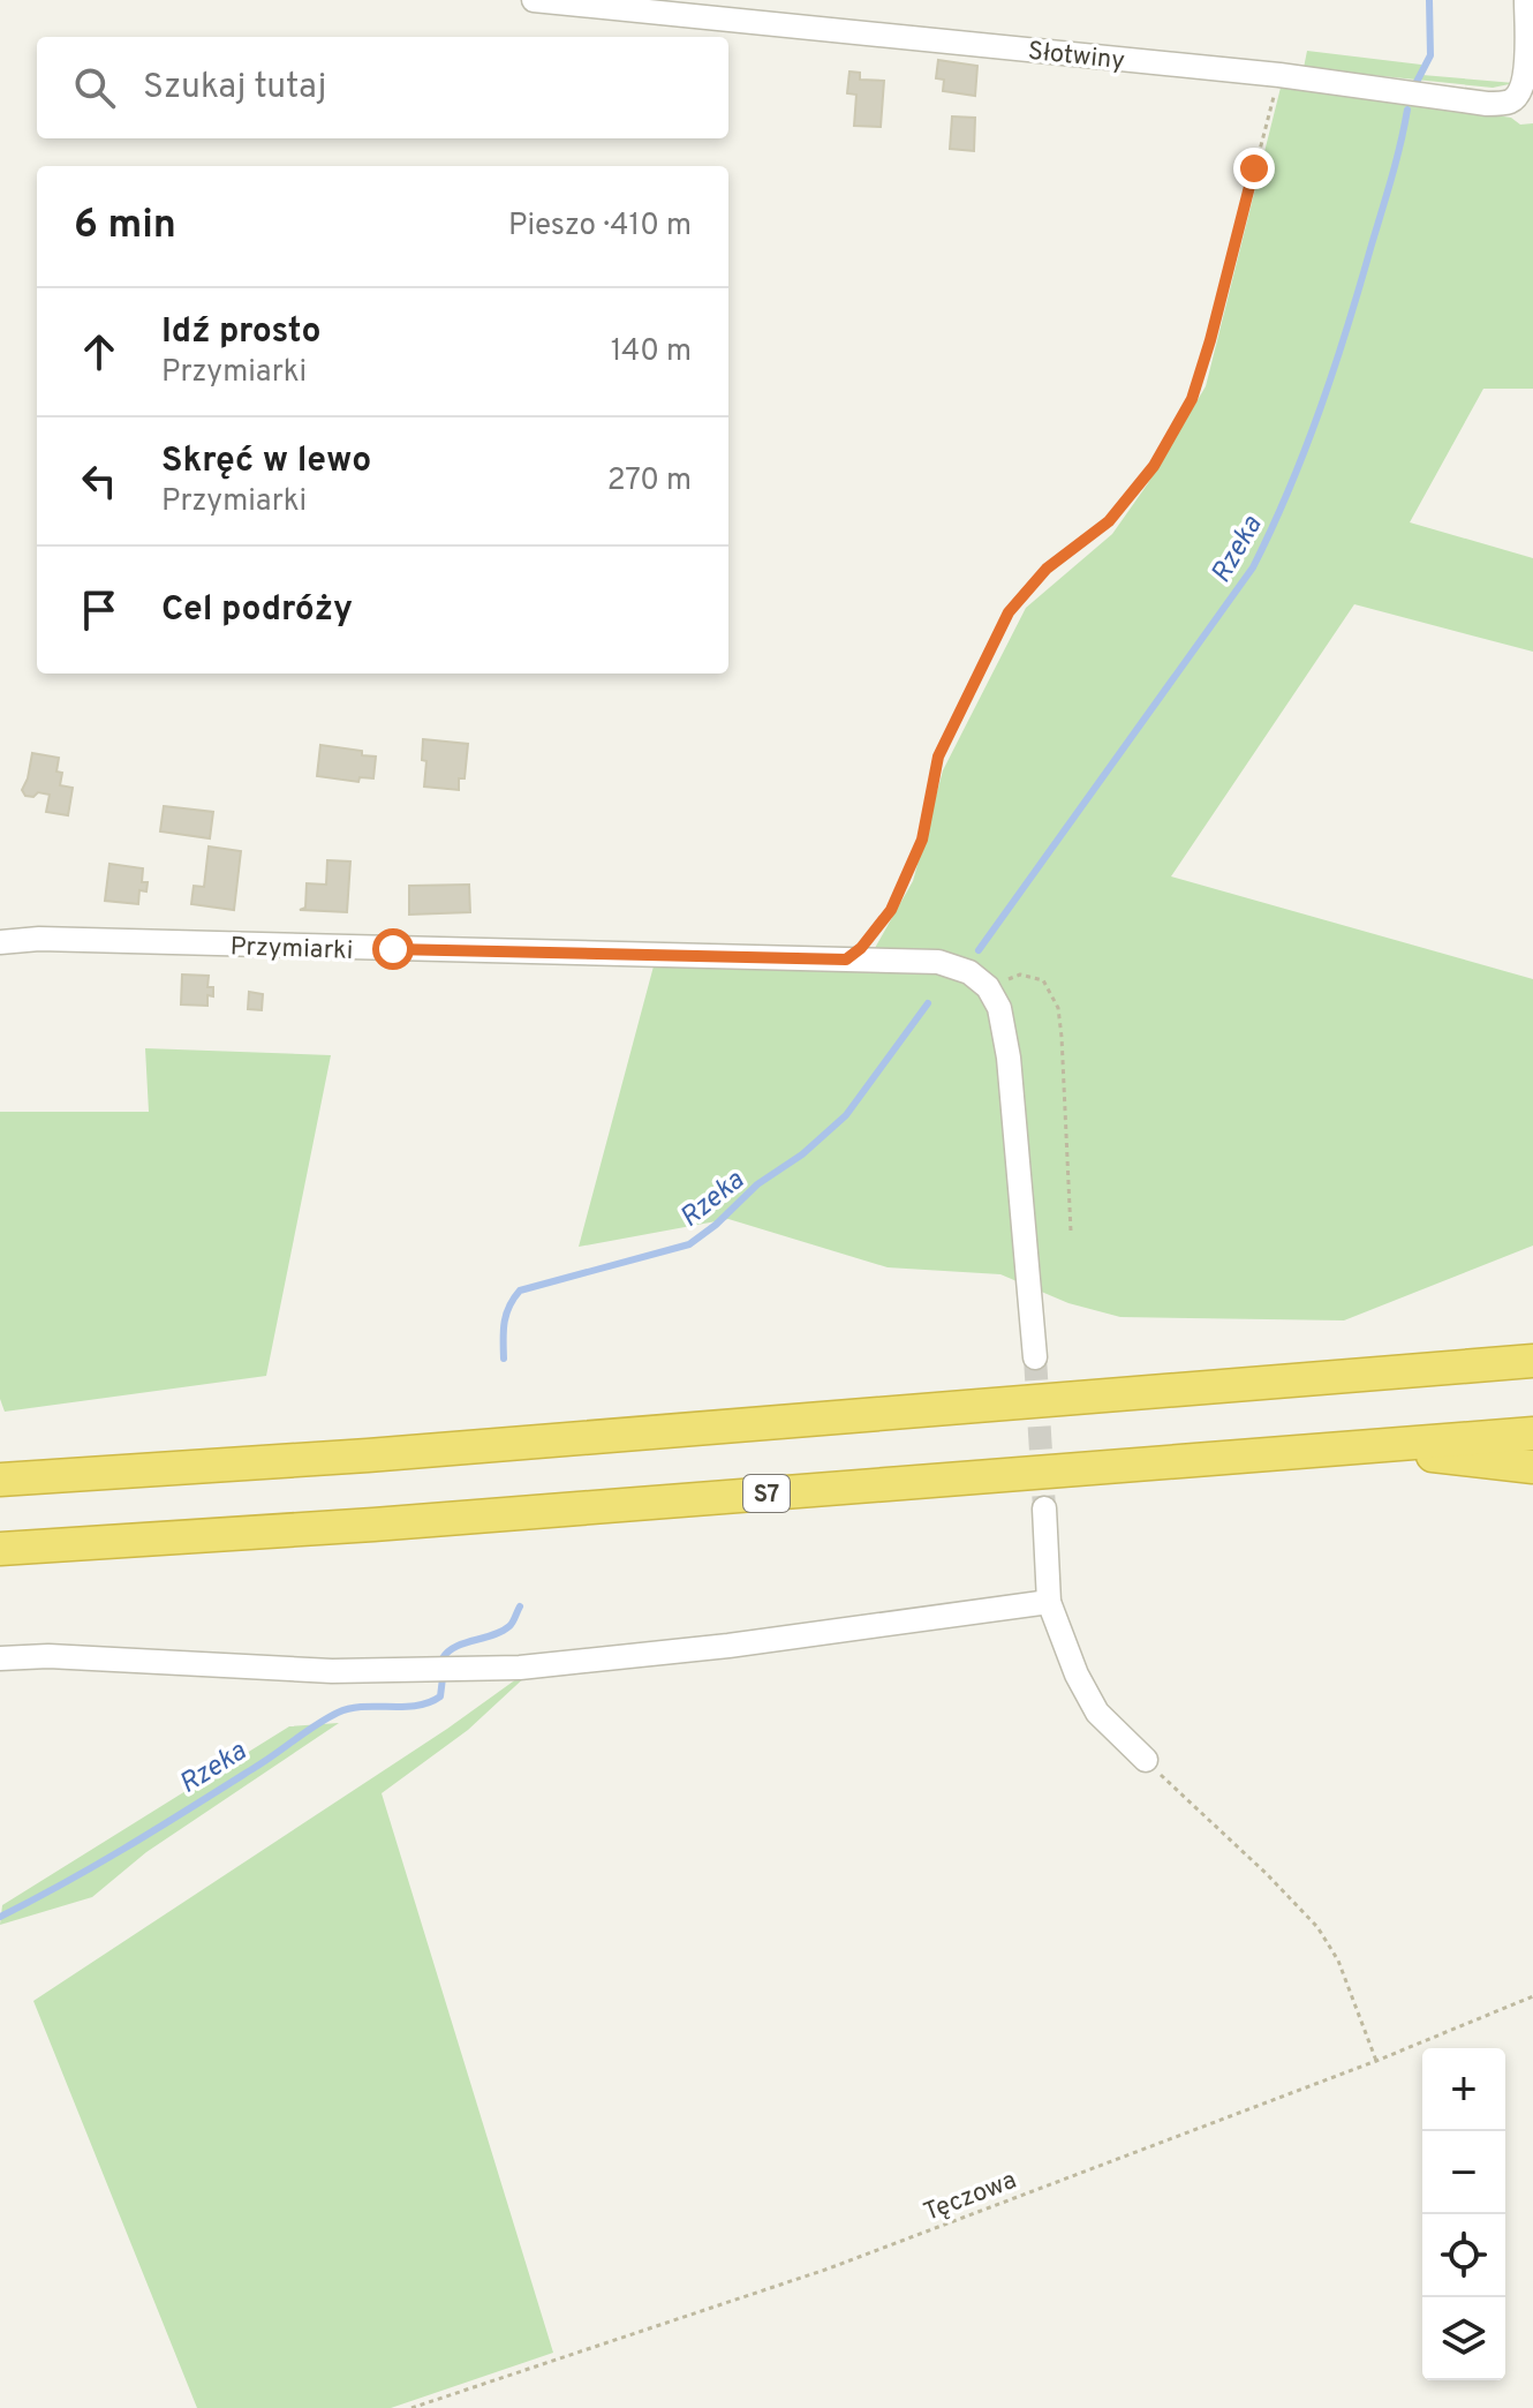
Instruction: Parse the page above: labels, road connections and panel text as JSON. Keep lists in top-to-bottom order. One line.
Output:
{"streets":{"highway":["S7"],"street":["Słotwiny","Przymiarki"],"path":["Tęczowa"]},"water":["Rzeka"],"page":{"search":"Szukaj tutaj","heading":["6 min","Pieszo · 410 m"],"list":[["Idź prosto","Przymiarki","140 m"],["Skręć w lewo","Przymiarki","270 m"],"Cel podróży"],"map_buttons":["+","−"]}}
